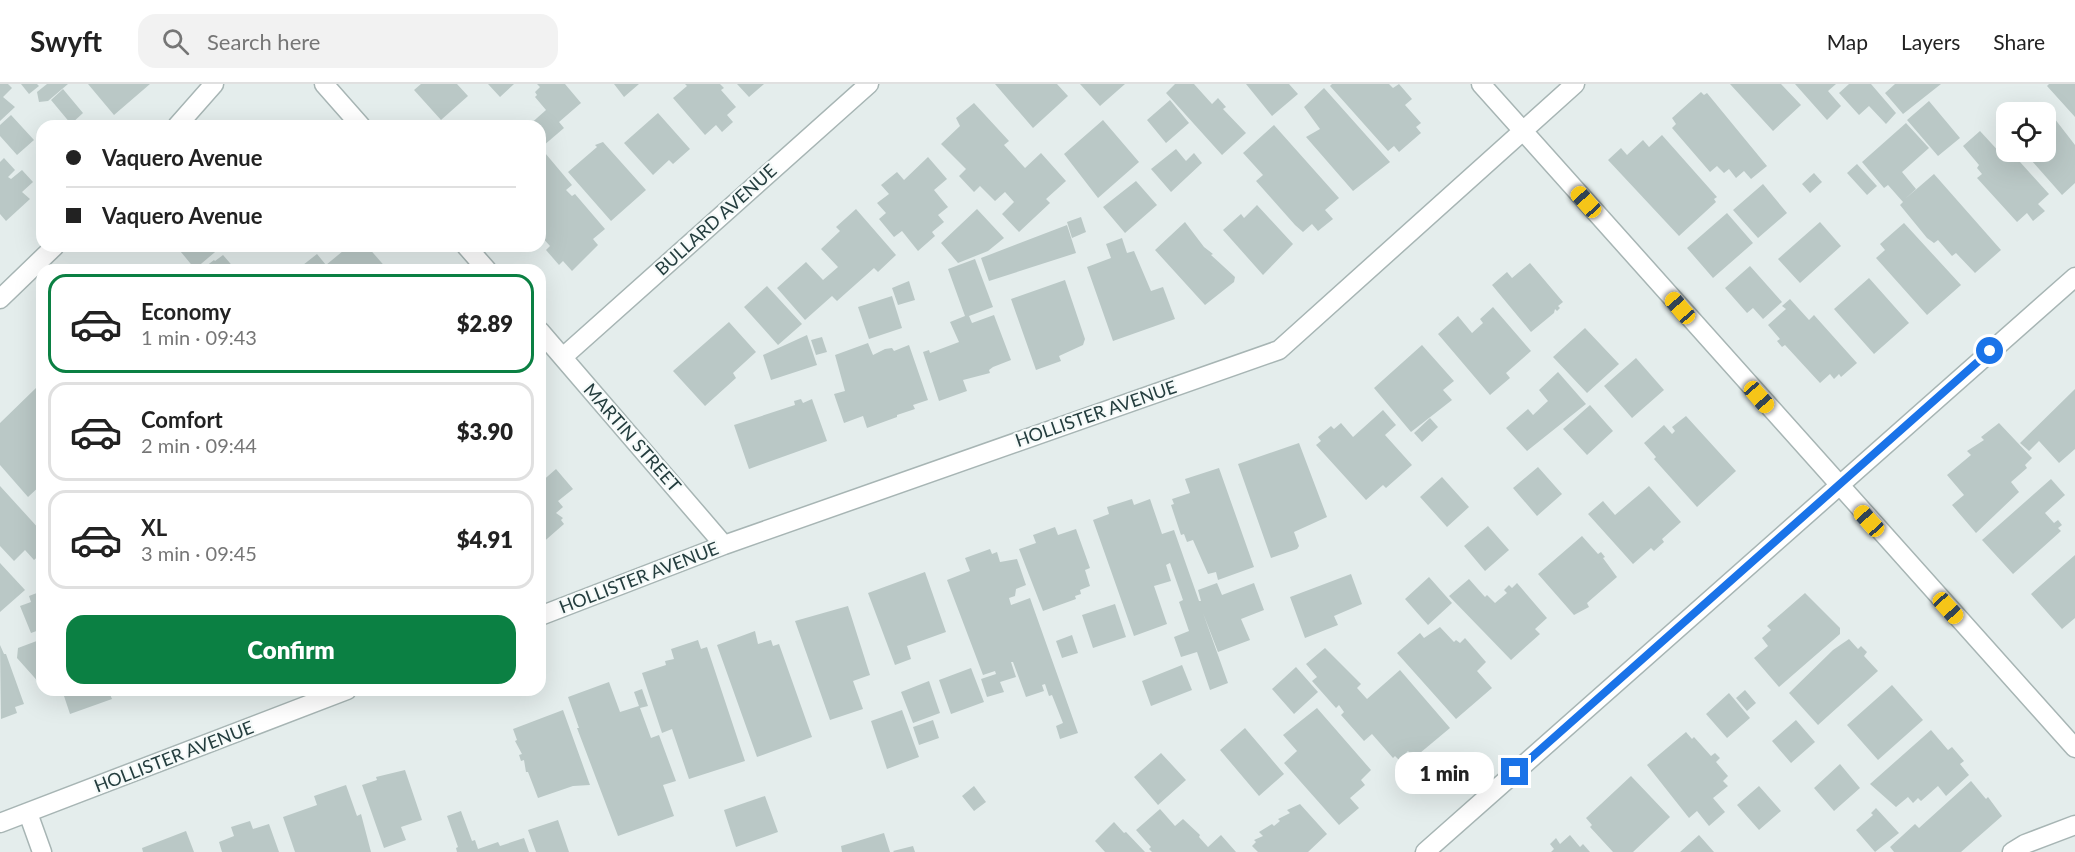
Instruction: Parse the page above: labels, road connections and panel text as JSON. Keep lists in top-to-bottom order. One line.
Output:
{"streets":{"street":["BULLARD AVENUE","HOLLISTER AVENUE","MARTIN STREET"]},"crossings":[["BULLARD AVENUE","MARTIN STREET"],["HOLLISTER AVENUE","MARTIN STREET"]],"page":{"header":"Swyft","search":"Search here","nav":["Map","Layers","Share"],"banner":["Vaquero Avenue","Vaquero Avenue"],"list":[{"name":"Economy","note":"1 min · 09:43","value":"$2.89"},{"name":"Comfort","note":"2 min · 09:44","value":"$3.90"},{"name":"XL","note":"3 min · 09:45","value":"$4.91"}],"buttons":"Confirm","bubble":"1 min"}}
